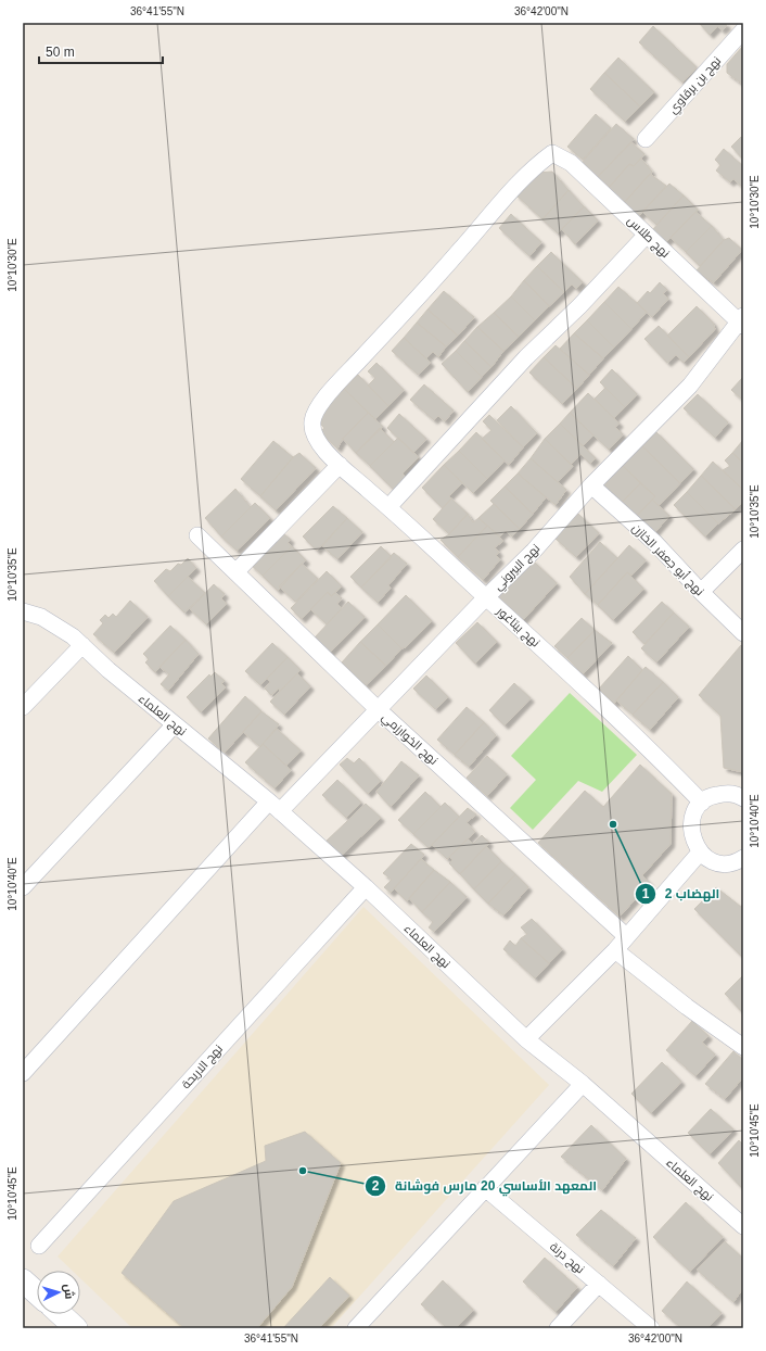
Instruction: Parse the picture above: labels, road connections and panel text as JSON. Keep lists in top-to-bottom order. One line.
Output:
{"streets":{"street":["نهج بن برقاوي","نهج طلاس","نهج أبو جعفر الخازن","نهج البيروني","نهج بيتاغور","نهج العلماء","نهج الخوارزمي","نهج الاريحة","نهج درنة"]},"crossings":[["نهج طلاس","نهج البيروني"],["نهج طلاس","نهج بيتاغور"],["نهج أبو جعفر الخازن","نهج البيروني"],["نهج البيروني","نهج بيتاغور"],["نهج البيروني","نهج العلماء"],["نهج البيروني","نهج الخوارزمي"],["نهج العلماء","نهج الاريحة"]],"places":["الهضاب 2","المعهد الأساسي 20 مارس فوشانة"],"scale_bar":"50 m","north":"right","coordinates":["36°41'55\"N","36°42'00\"N","10°10'30\"E","10°10'35\"E","10°10'40\"E","10°10'45\"E"]}
